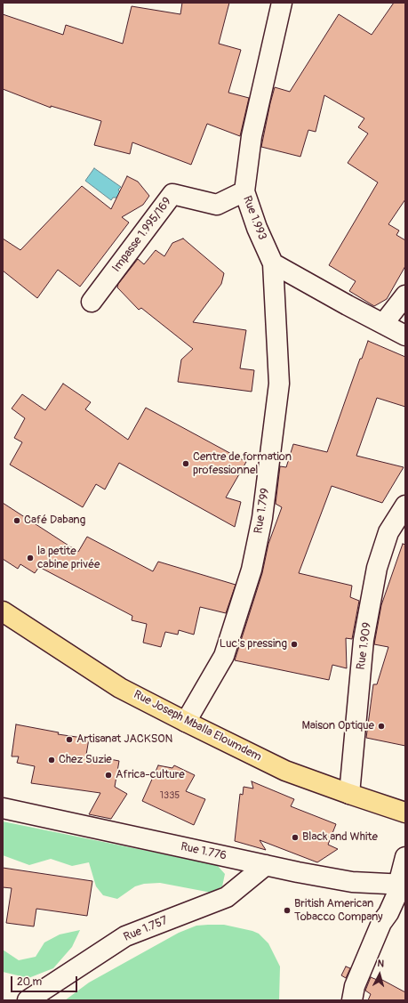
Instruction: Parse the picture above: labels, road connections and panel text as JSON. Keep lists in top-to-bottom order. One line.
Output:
{"streets":{"main road":["Rue Joseph Mballa Eloumdem"],"street":["Rue 1.993","Impasse 1.995/169","Rue 1.799","Rue 1.909","Rue 1.776","Rue 1.757"]},"crossings":[["Rue 1.993","Impasse 1.995/169"],["Rue 1.993","Rue 1.799"],["Rue 1.799","Rue Joseph Mballa Eloumdem"],["Rue 1.909","Rue Joseph Mballa Eloumdem"],["Rue 1.776","Rue 1.757"]],"places":["Centre de formation professionnel","Café Dabang","la petite cabine privée","Luc's pressing","Maison Optique","Artisanat JACKSON","Chez Suzie","Africa-culture","Black and White","British American Tobacco Company"],"house_numbers":["1335"],"scale_bar":"20 m","north":"top"}
